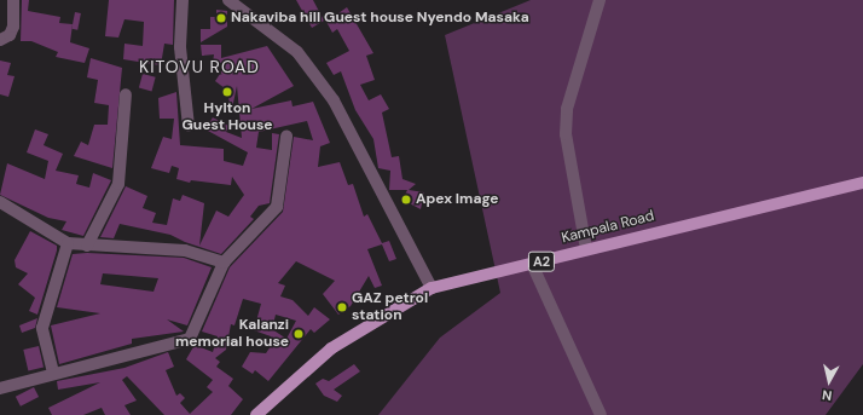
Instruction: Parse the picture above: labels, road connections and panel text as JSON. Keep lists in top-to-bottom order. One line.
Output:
{"streets":{"main road":["Kampala Road","A2"]},"districts":["KITOVU ROAD"],"places":["Nakaviba hill Guest house Nyendo Masaka","Hylton Guest House","Apex Image","GAZ petrol station","Kalanzi memorial house"],"north":"bottom"}
